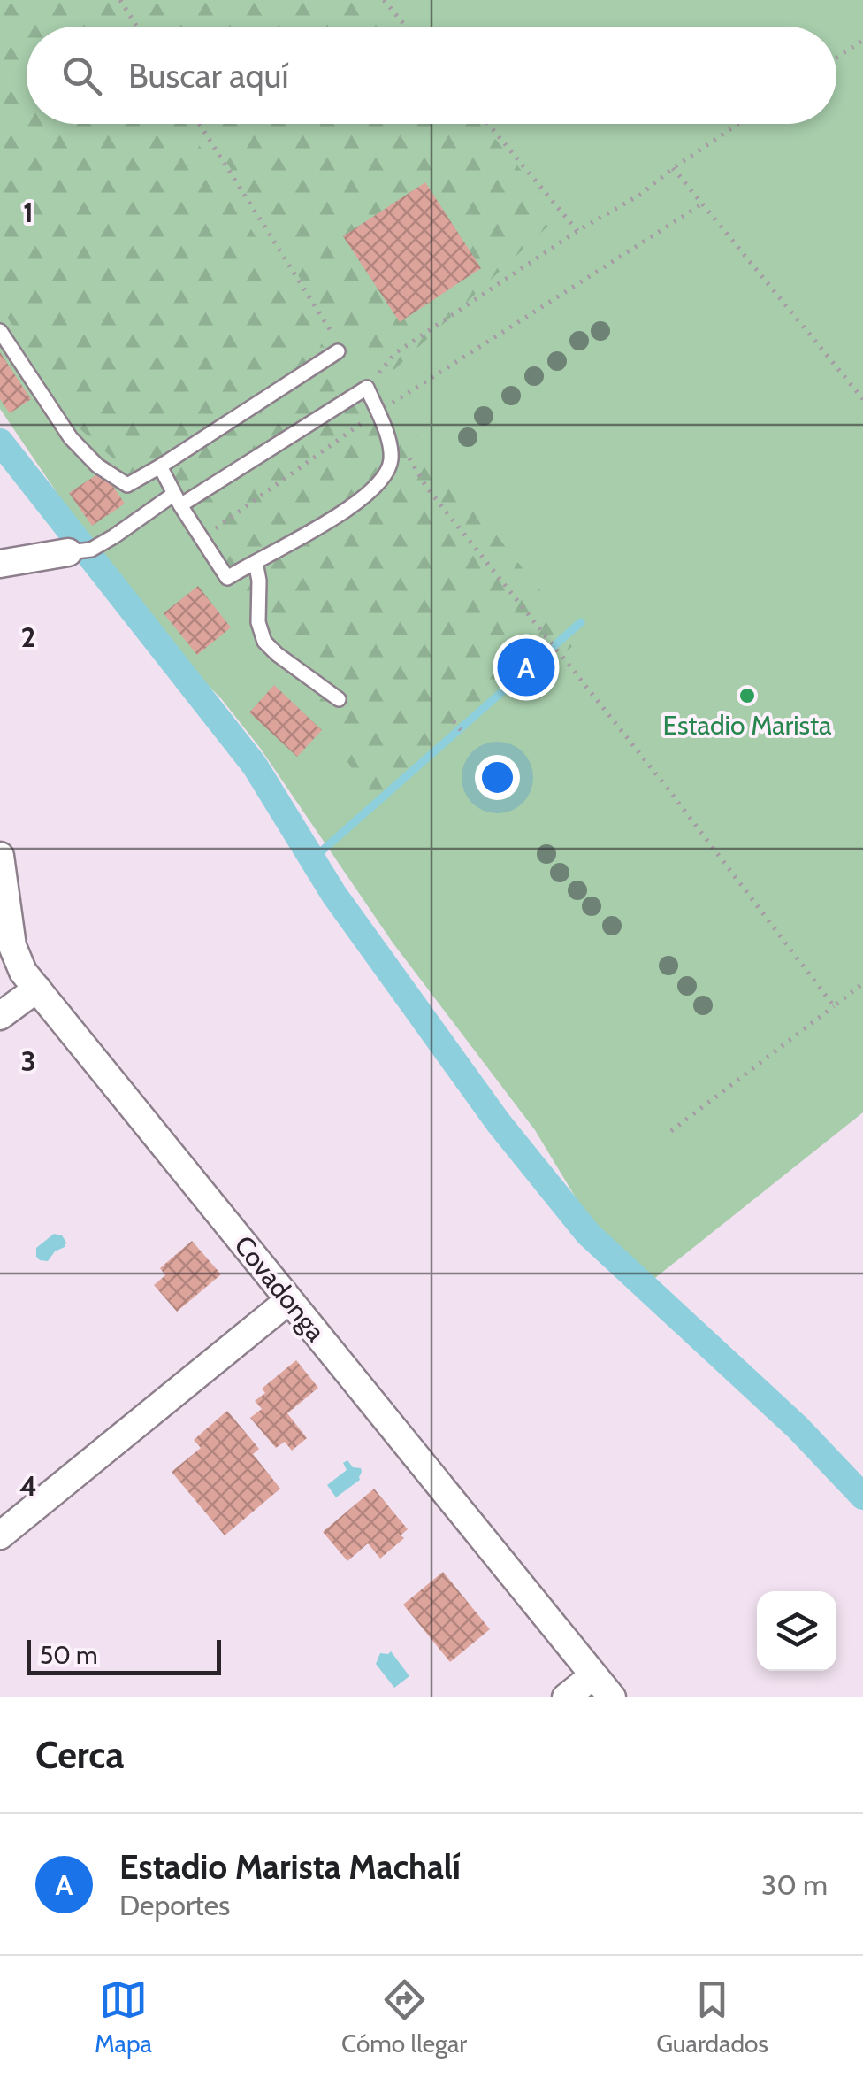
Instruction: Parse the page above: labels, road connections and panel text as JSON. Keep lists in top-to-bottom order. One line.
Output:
{"streets":{"street":["Covadonga"]},"places":["Estadio Marista"],"scale_bar":"50 m","page":{"search":"Buscar aquí","pins":"A","scale":"50 m","heading":"Cerca","list":[{"mark":"A","name":"Estadio Marista Machalí","note":"Deportes","value":"30 m"}],"nav":["Mapa","Cómo llegar","Guardados"]},"grid":{"rows":["1","2","3","4"]}}
